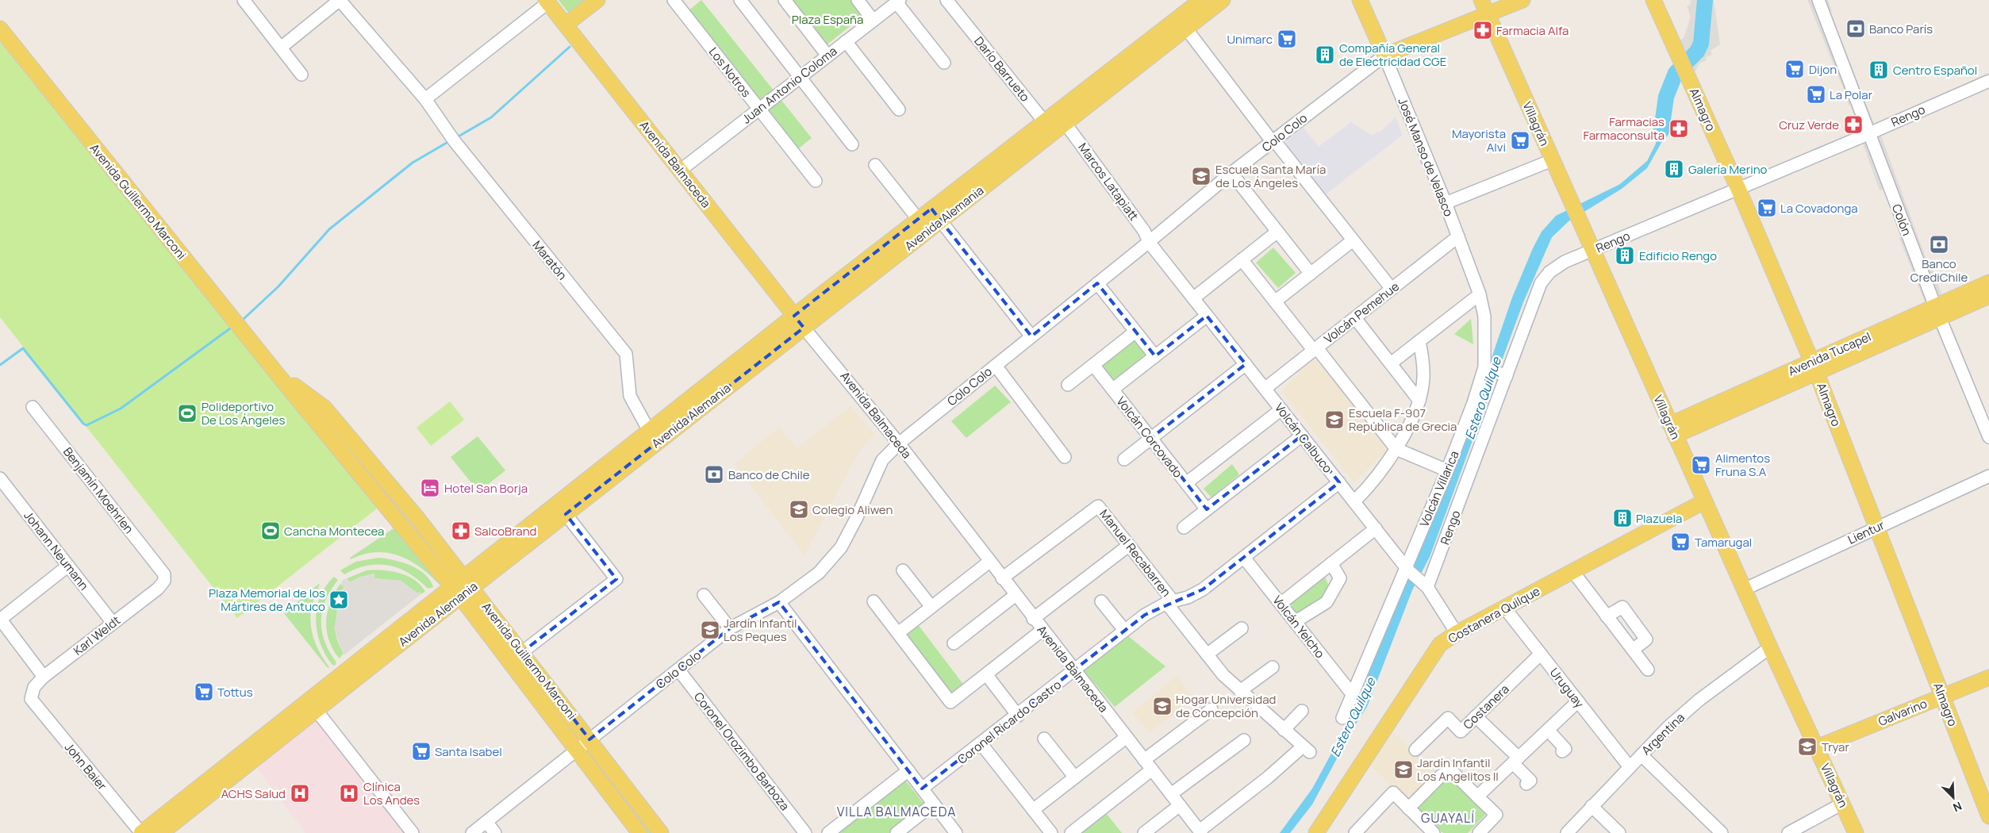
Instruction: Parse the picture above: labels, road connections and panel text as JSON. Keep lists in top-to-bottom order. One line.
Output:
{"streets":{"main road":["Almagro","Villagrán","Colo Colo","José Manso de Velasco","Avenida Balmaceda","Avenida Guillermo Marconi","Avenida Alemania","Avenida Tucapel","Costanera Quilque","Galvarino"],"street":["Darío Barrueto","Los Notros","Juan Antonio Coloma","Rengo","Marcos Latapiatt","Colón","Maratón","Volcán Pemehue","Volcán Corcovado","Volcán Calbuco","Volcán Villarica","Benjamín Moehrlen","Lientur","Johann Neumann","Manuel Recabarren","Volcán Yelcho","Karl Weldt","Uruguay","Costanera","Coronel Ricardo Castro","Argentina","Coronel Orozimbo Barboza","John Baier"]},"crossings":[["Darío Barrueto","Avenida Alemania"],["Los Notros","Juan Antonio Coloma"],["Juan Antonio Coloma","Avenida Balmaceda"],["Almagro","Rengo"],["Almagro","Avenida Tucapel"],["Almagro","Lientur"],["Almagro","Galvarino"],["Rengo","Villagrán"],["Rengo","Colón"],["Rengo","Volcán Calbuco"],["Villagrán","Colo Colo"],["Villagrán","Avenida Tucapel"],["Villagrán","Lientur"],["Villagrán","Costanera Quilque"],["Villagrán","Galvarino"],["Villagrán","Argentina"],["Colo Colo","José Manso de Velasco"],["Colo Colo","Avenida Balmaceda"],["Colo Colo","Marcos Latapiatt"],["Colo Colo","Avenida Guillermo Marconi"],["Colo Colo","Volcán Calbuco"],["Colo Colo","Coronel Orozimbo Barboza"],["José Manso de Velasco","Volcán Pemehue"],["José Manso de Velasco","Volcán Villarica"],["Avenida Balmaceda","Avenida Alemania"],["Avenida Balmaceda","Manuel Recabarren"],["Avenida Balmaceda","Coronel Ricardo Castro"],["Marcos Latapiatt","Avenida Alemania"],["Marcos Latapiatt","Volcán Calbuco"],["Avenida Guillermo Marconi","Avenida Alemania"],["Avenida Alemania","Maratón"],["Avenida Alemania","John Baier"],["Colón","Avenida Tucapel"],["Volcán Pemehue","Volcán Calbuco"],["Volcán Calbuco","Volcán Villarica"],["Volcán Calbuco","Costanera Quilque"],["Volcán Calbuco","Coronel Ricardo Castro"],["Volcán Villarica","Volcán Yelcho"],["Benjamín Moehrlen","Karl Weldt"],["Johann Neumann","Karl Weldt"],["Manuel Recabarren","Coronel Ricardo Castro"],["Costanera Quilque","Uruguay"],["Volcán Yelcho","Coronel Ricardo Castro"],["Karl Weldt","John Baier"],["Uruguay","Costanera"],["Uruguay","Argentina"]],"districts":["VILLA BALMACEDA","GUAYALÍ"],"water":["Estero Quilque"],"parks":["Plaza España"],"places":{"bank":["Banco París","Banco CrediChile","Banco de Chile"],"pharmacy":["Farmacia Alfa","Cruz Verde","Farmacias Farmaconsulta","SalcoBrand"],"supermarket":["Unimarc","Dijon","La Polar","Mayorista Alvi","La Covadonga","Alimentos Fruna S.A","Tamarugal","Tottus","Santa Isabel"],"building":["Compañía General de Electricidad CGE","Centro Español","Galería Merino","Edificio Rengo","Plazuela"],"school or university":["Escuela Santa María de Los Ángeles","Escuela F-907 República de Grecia","Colegio Aliwen","Jardín Infantil Los Peques","Hogar Universidad de Concepción","Tryar","Jardín Infantil Los Angelitos II"],"sports":["Polideportivo De Los Ángeles","Cancha Montecea"],"hotel":["Hotel San Borja"],"place":["Plaza Memorial de los Mártires de Antuco"],"hospital":["ACHS Salud","Clínica Los Andes"]},"north":"bottom right"}
